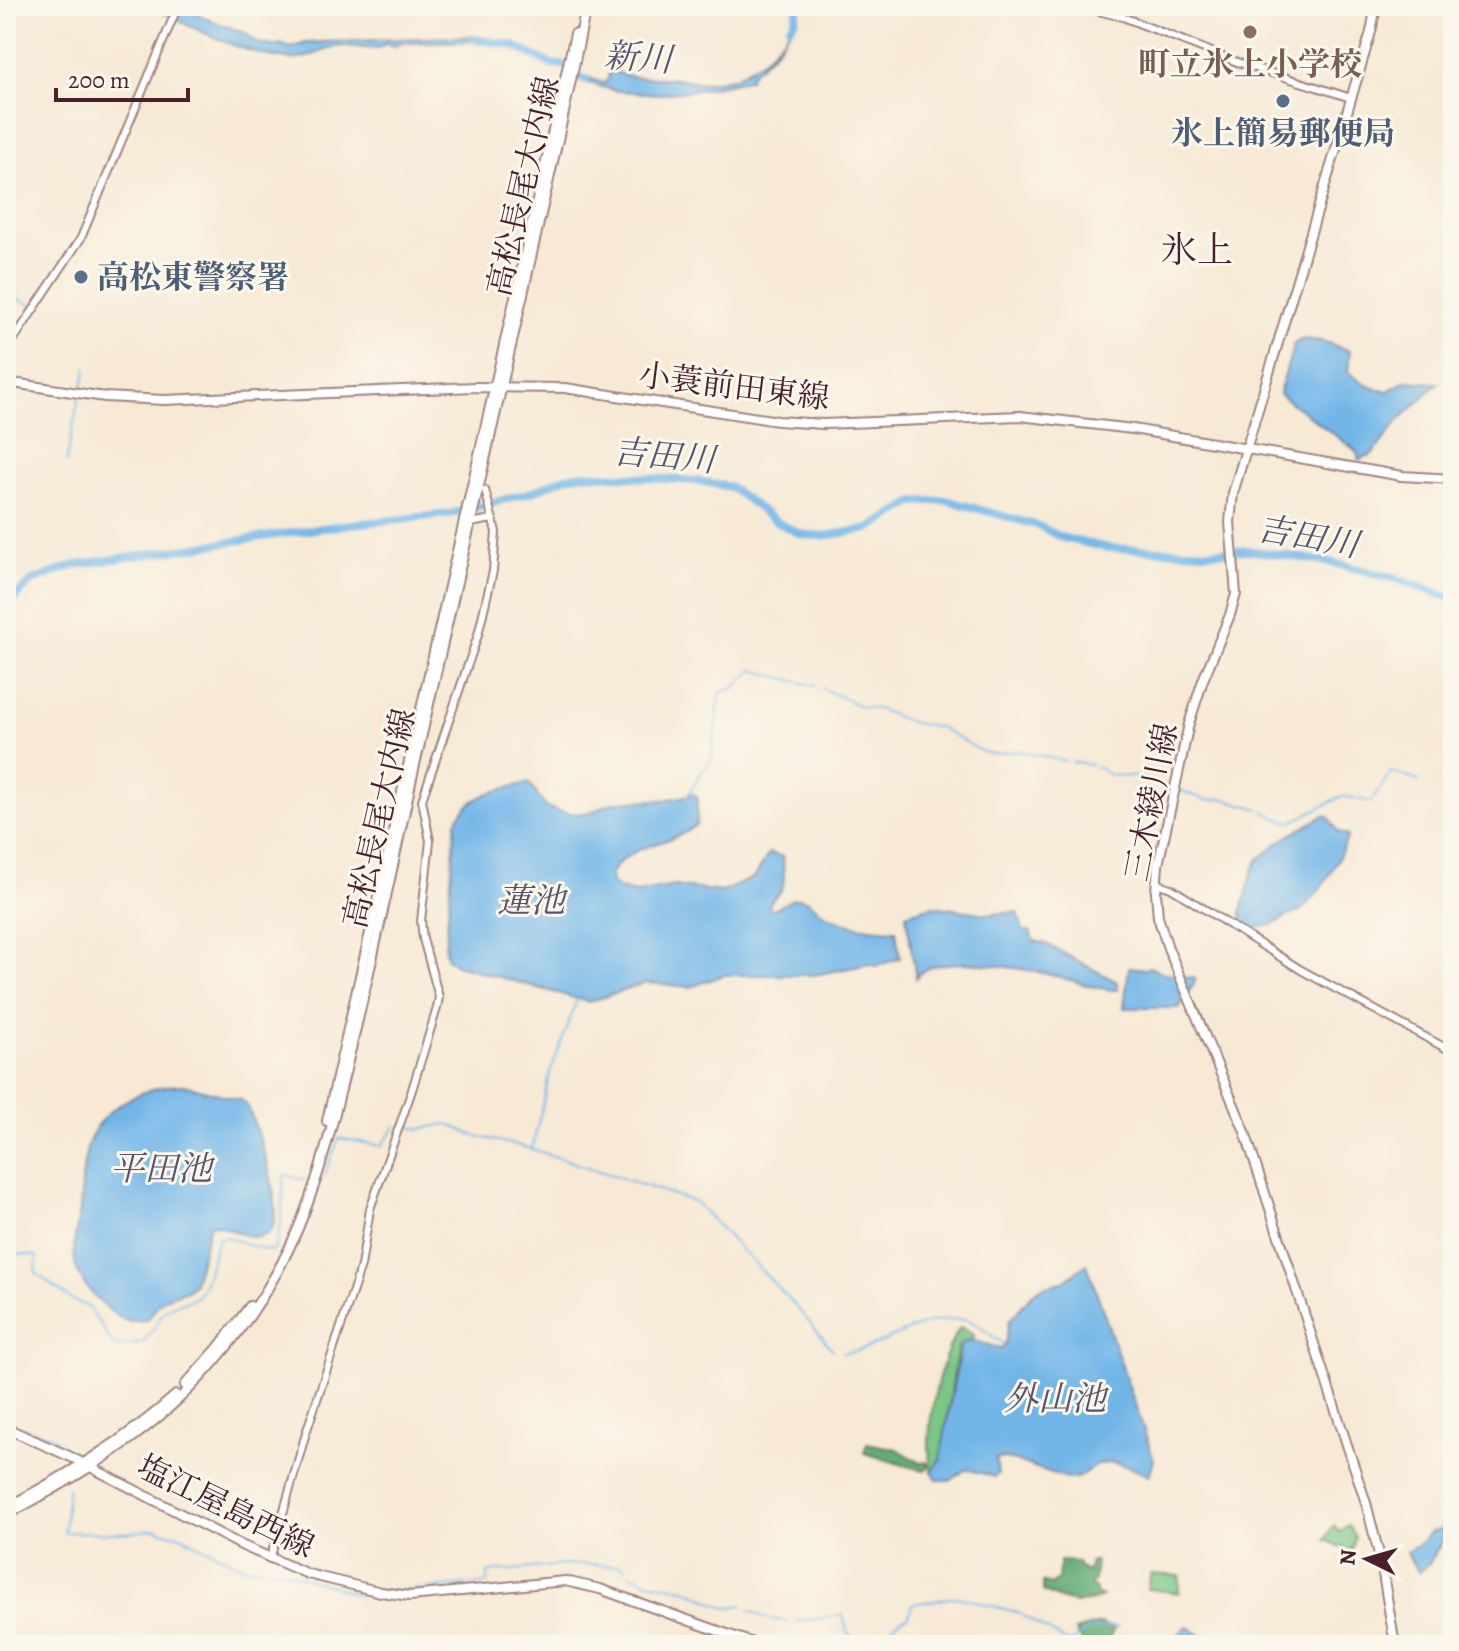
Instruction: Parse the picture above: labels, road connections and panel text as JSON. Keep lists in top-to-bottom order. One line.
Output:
{"streets":{"main road":["高松長尾大内線","小蓑前田東線","三木綾川線","塩江屋島西線"]},"crossings":[["高松長尾大内線","小蓑前田東線"],["高松長尾大内線","塩江屋島西線"],["小蓑前田東線","三木綾川線"]],"districts":["氷上"],"water":["新川","吉田川","蓮池","平田池","外山池"],"places":["町立氷上小学校","氷上簡易郵便局","高松東警察署"],"scale_bar":"200 m","north":"left"}
